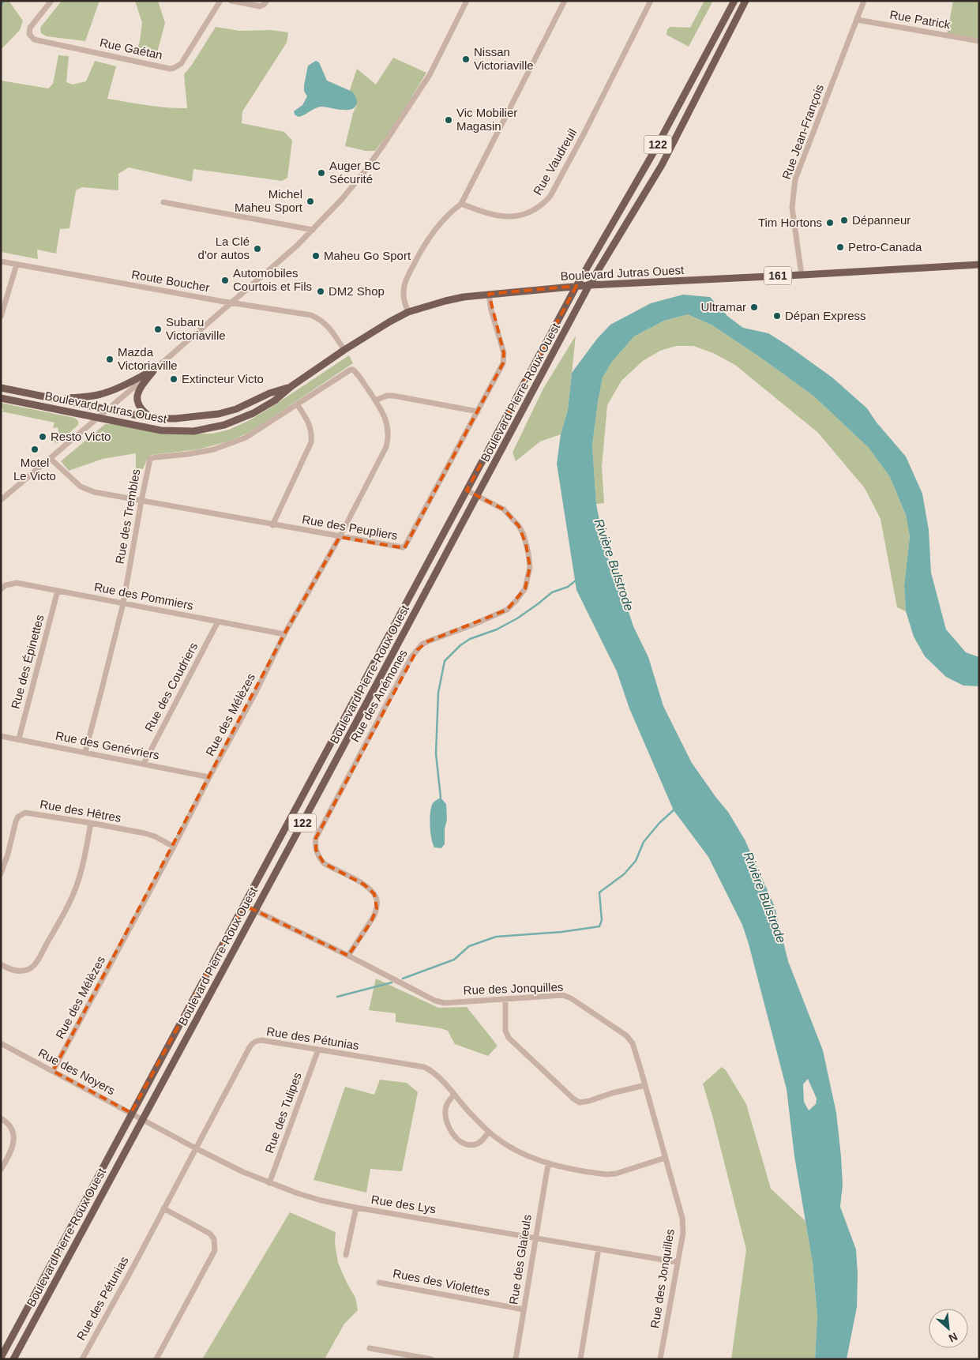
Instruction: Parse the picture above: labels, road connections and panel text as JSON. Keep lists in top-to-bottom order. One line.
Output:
{"streets":{"main road":["122","Boulevard Jutras Ouest","161","Boulevard Pierre-Roux Ouest"],"street":["Rue Patrick","Rue Gaétan","Rue Jean-François","Rue Vaudreuil","Route Boucher","Rue des Trembles","Rue des Peupliers","Rue des Pommiers","Rue des Épinettes","Rue des Coudriers","Rue des Anémones","Rue des Mélèzes","Rue des Genévriers","Rue des Hêtres","Rue des Jonquilles","Rue des Pétunias","Rue des Noyers","Rue des Tulipes","Rue des Lys","Rue des Glaïeuls","Rues des Violettes"]},"crossings":[["Rue Patrick","Rue Jean-François"],["Rue Jean-François","Boulevard Jutras Ouest"],["Boulevard Jutras Ouest","Route Boucher"],["Boulevard Jutras Ouest","Boulevard Pierre-Roux Ouest"],["Boulevard Jutras Ouest","Rue des Peupliers"],["Boulevard Pierre-Roux Ouest","Rue des Anémones"],["Boulevard Pierre-Roux Ouest","Rue des Jonquilles"],["Boulevard Pierre-Roux Ouest","Rue des Noyers"],["Boulevard Pierre-Roux Ouest","Rue des Lys"],["Rue des Trembles","Rue des Peupliers"],["Rue des Trembles","Rue des Pommiers"],["Rue des Trembles","Rue des Mélèzes"],["Rue des Trembles","Rue des Genévriers"],["Rue des Peupliers","Rue des Mélèzes"],["Rue des Pommiers","Rue des Épinettes"],["Rue des Pommiers","Rue des Coudriers"],["Rue des Pommiers","Rue des Mélèzes"],["Rue des Épinettes","Rue des Genévriers"],["Rue des Coudriers","Rue des Genévriers"],["Rue des Anémones","Rue des Jonquilles"],["Rue des Mélèzes","Rue des Genévriers"],["Rue des Mélèzes","Rue des Hêtres"],["Rue des Mélèzes","Rue des Noyers"],["Rue des Jonquilles","Rue des Pétunias"],["Rue des Jonquilles","Rue des Lys"],["Rue des Pétunias","Rue des Tulipes"],["Rue des Pétunias","Rue des Lys"],["Rue des Pétunias","Rue des Glaïeuls"],["Rue des Noyers","Rue des Lys"],["Rue des Tulipes","Rue des Lys"],["Rue des Lys","Rue des Glaïeuls"],["Rue des Glaïeuls","Rues des Violettes"]],"water":["Rivière Bulstrode"],"places":["Nissan Victoriaville","Vic Mobilier Magasin","Auger BC Sécurité","Michel Maheu Sport","Dépanneur","Tim Hortons","Petro-Canada","La Clé d'or autos","Maheu Go Sport","Automobiles Courtois et Fils","DM2 Shop","Ultramar","Dépan Express","Subaru Victoriaville","Mazda Victoriaville","Extincteur Victo","Resto Victo","Motel Le Victo"],"north":"bottom right"}
